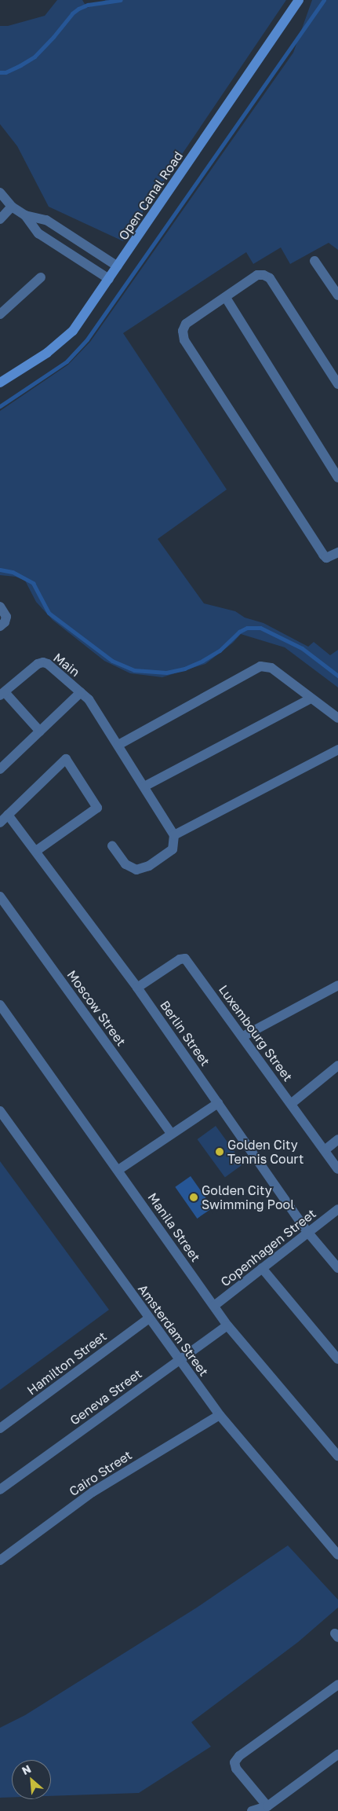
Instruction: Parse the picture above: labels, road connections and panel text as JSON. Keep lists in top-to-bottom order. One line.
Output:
{"streets":{"main road":["Open Canal Road"],"street":["Main","Moscow Street","Berlin Street","Luxembourg Street","Manila Street","Copenhagen Street","Amsterdam Street","Hamilton Street","Geneva Street","Cairo Street"]},"crossings":[["Berlin Street","Luxembourg Street"],["Berlin Street","Copenhagen Street"],["Manila Street","Copenhagen Street"],["Manila Street","Geneva Street"],["Amsterdam Street","Hamilton Street"],["Amsterdam Street","Geneva Street"],["Amsterdam Street","Cairo Street"]],"places":["Golden City Tennis Court","Golden City Swimming Pool"],"north":"top left"}
